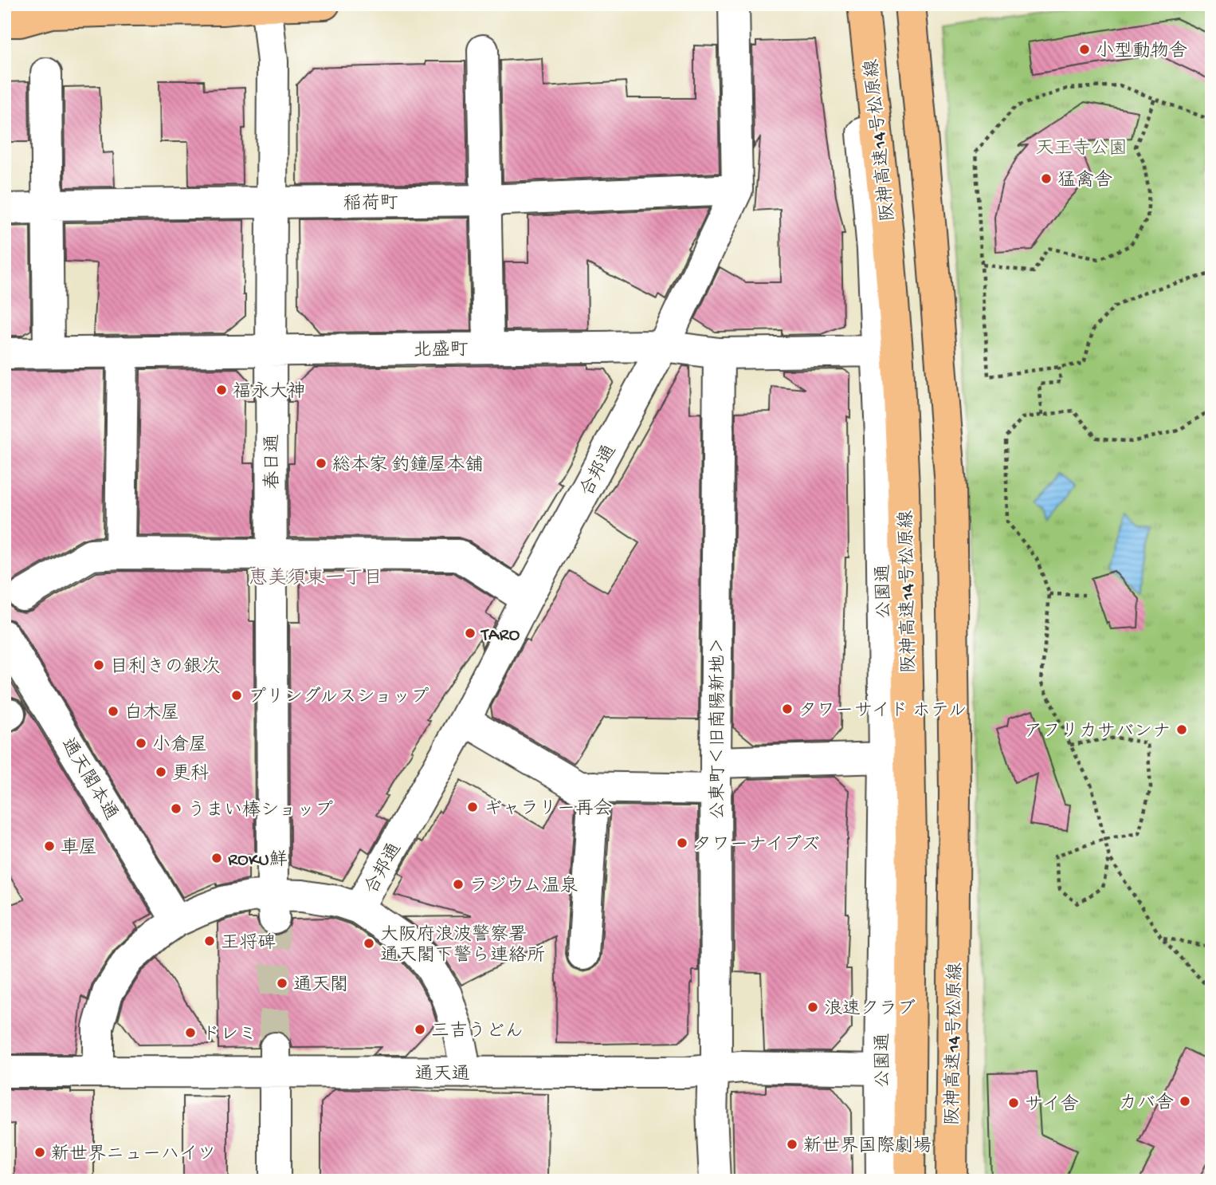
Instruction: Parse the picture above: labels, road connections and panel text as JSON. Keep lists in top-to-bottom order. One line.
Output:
{"streets":{"highway":["阪神高速14号松原線"],"street":["稲荷町","北盛町","春日通","合邦通","公園通","公東町＜旧南陽新地＞","通天閣本通","通天通"]},"crossings":[["阪神高速14号松原線","公園通"],["稲荷町","春日通"],["稲荷町","合邦通"],["北盛町","春日通"],["北盛町","合邦通"],["北盛町","公園通"],["北盛町","公東町＜旧南陽新地＞"],["公園通","通天通"],["公東町＜旧南陽新地＞","通天通"]],"districts":["恵美須東一丁目"],"parks":["天王寺公園"],"places":["小型動物舎","猛禽舎","福永大神","総本家 釣鐘屋本舖","TARO","目利きの銀次","プリングルスショップ","タワーサイド ホテル","白木屋","アフリカサバンナ","小倉屋","更科","ギャラリー再会","うまい棒ショップ","タワーナイブズ","車屋","ROKU鮮","ラジウム温泉","王将碑","大阪府浪波警察署 通天閣下警ら連絡所","通天閣","浪速クラブ","三吉うどん","ドレミ","カバ舎","サイ舎","新世界国際劇場","新世界ニューハイツ"]}
